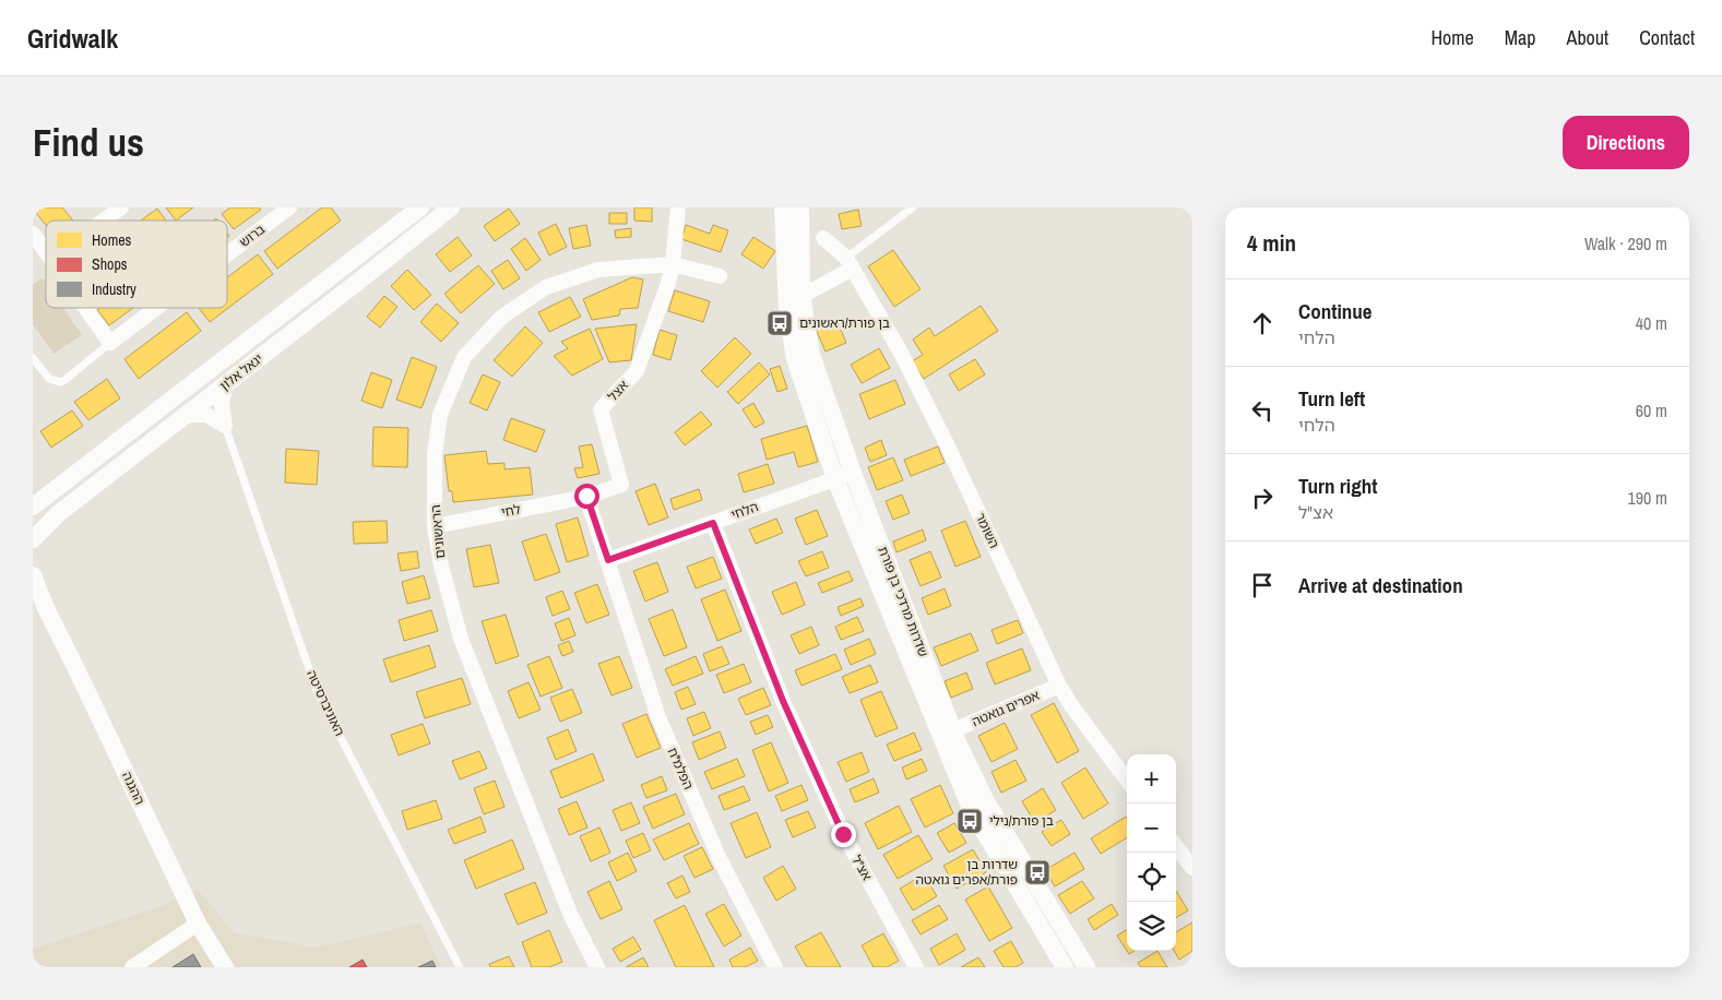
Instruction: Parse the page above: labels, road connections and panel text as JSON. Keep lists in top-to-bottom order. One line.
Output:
{"streets":{"street":["ברוש","יגאל אלון","אצל","לחי","הלחי","השומר","הראשונים","שדרות מרדכי בן פורת","האוניברסיטה","אפרים גואטה","הפלמ\"ח","ההגנה","אצ\"ל"]},"crossings":[["יגאל אלון","האוניברסיטה"],["אצל","לחי"],["אצל","הראשונים"],["לחי","הראשונים"],["הלחי","שדרות מרדכי בן פורת"],["הלחי","הפלמ\"ח"],["הלחי","אצ\"ל"],["השומר","אפרים גואטה"],["שדרות מרדכי בן פורת","אפרים גואטה"]],"places":{"bus stop":["בן פורת/ראשונים","בן פורת/נילי","שדרות בן פורת/אפרים גואטה"]},"legend":["Homes","Shops","Industry"],"page":{"header":"Gridwalk","nav":["Home","Map","About","Contact"],"buttons":"Directions","title":"Find us","heading":["4 min","Walk · 290 m"],"list":[["Continue","הלחי","40 m"],["Turn left","הלחי","60 m"],["Turn right","אצ\"ל","190 m"],"Arrive at destination"],"map_buttons":["+","−"]}}
